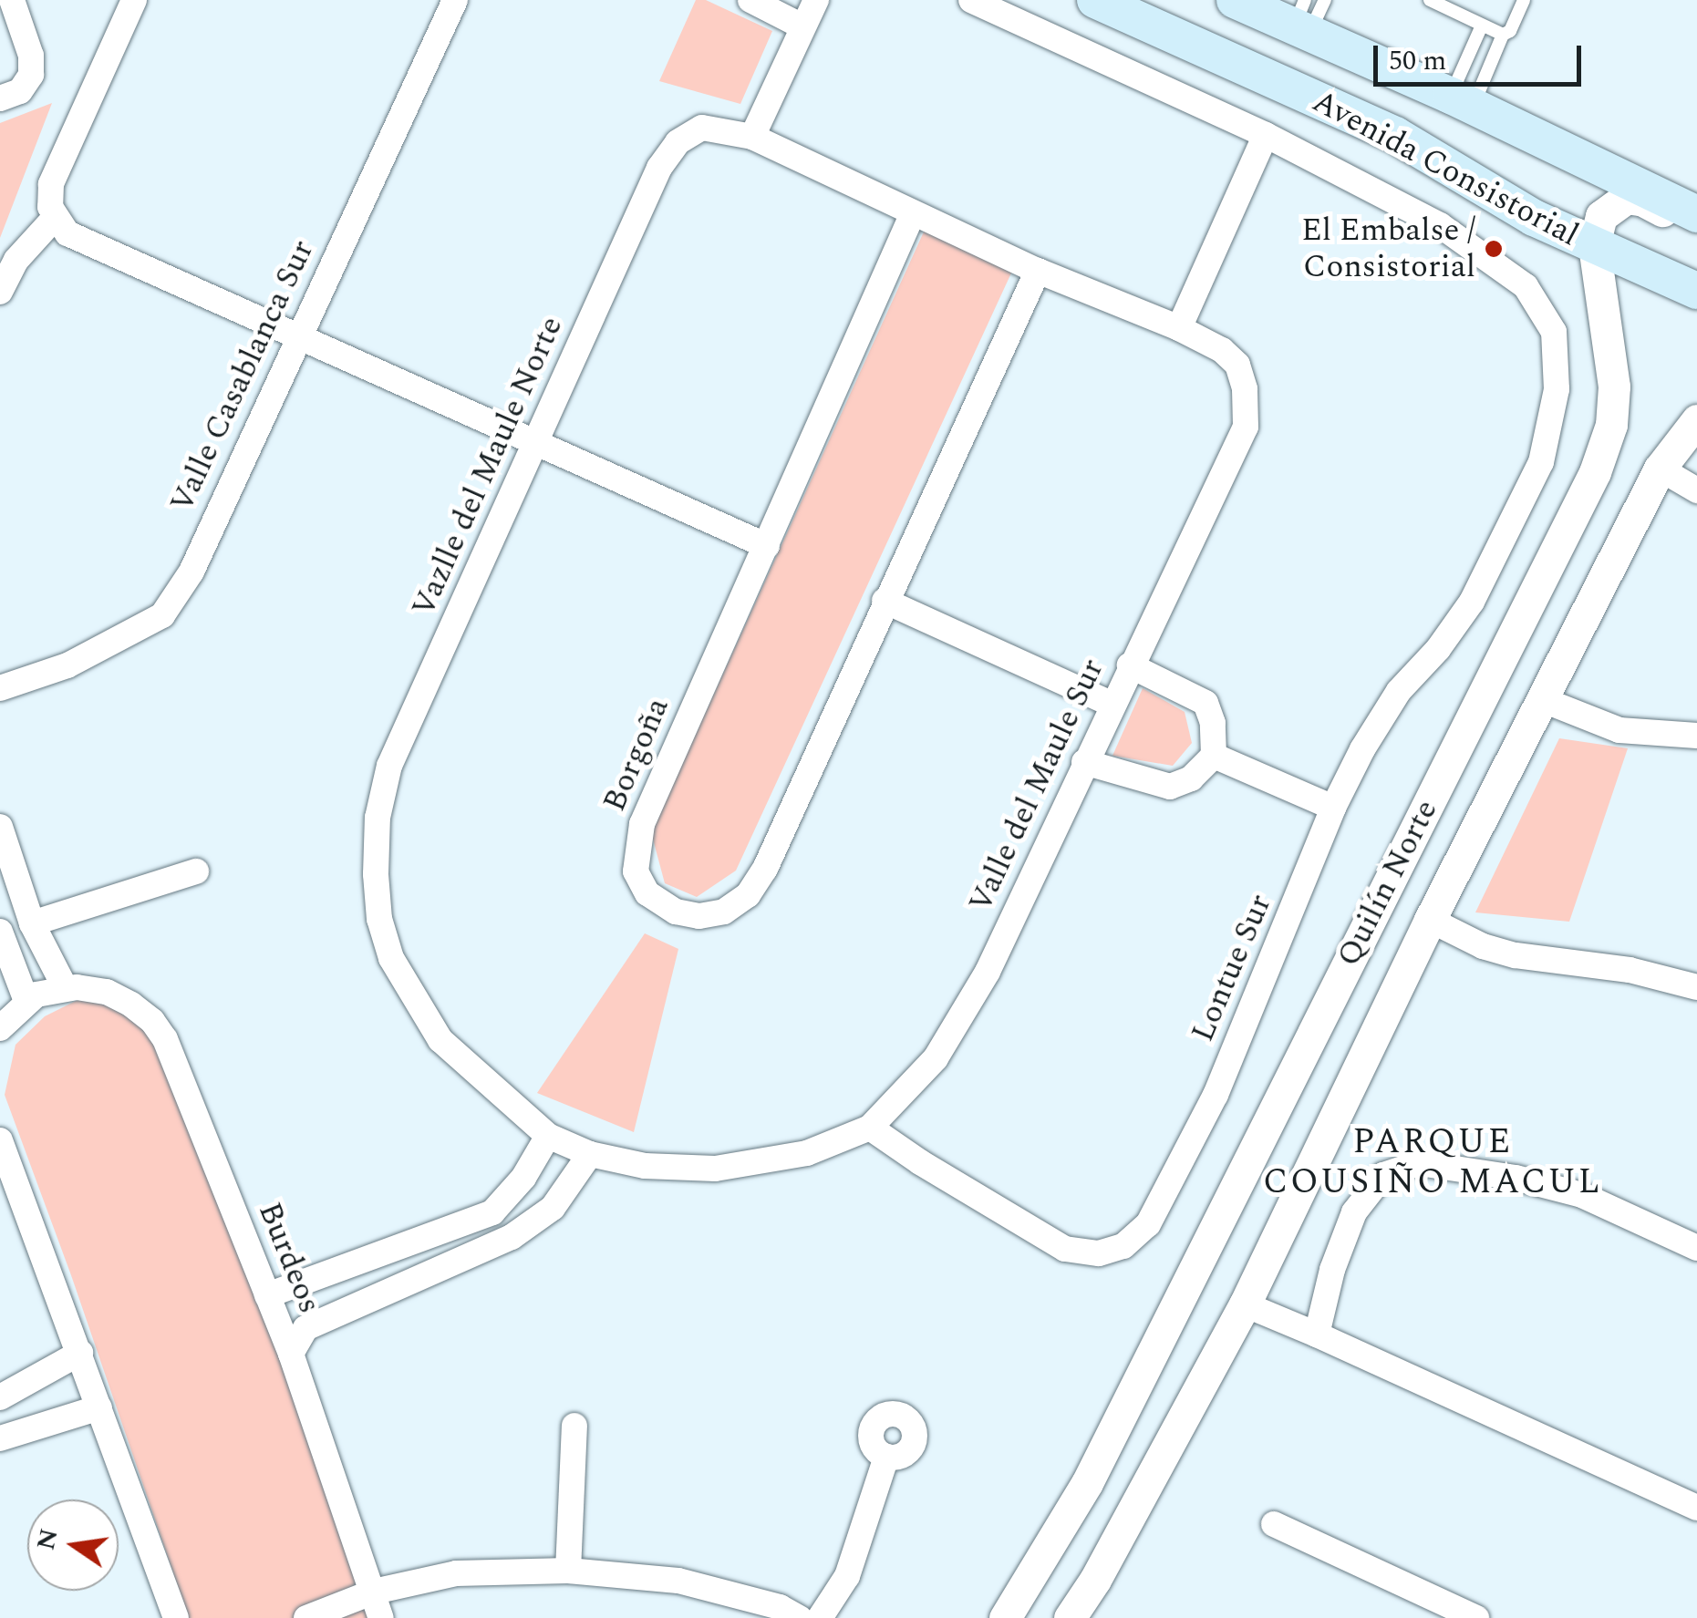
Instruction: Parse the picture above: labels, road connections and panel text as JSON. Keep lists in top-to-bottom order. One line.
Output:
{"streets":{"main road":["Avenida Consistorial"],"street":["Valle Casablanca Sur","Vazlle del Maule Norte","Borgoña","Valle del Maule Sur","Quilín Norte","Lontue Sur","Burdeos"]},"crossings":[["Avenida Consistorial","Quilín Norte"],["Vazlle del Maule Norte","Borgoña"],["Vazlle del Maule Norte","Valle del Maule Sur"],["Borgoña","Valle del Maule Sur"],["Valle del Maule Sur","Lontue Sur"]],"districts":["PARQUE COUSIÑO MACUL"],"places":["El Embalse / Consistorial"],"scale_bar":"50 m","north":"left"}
